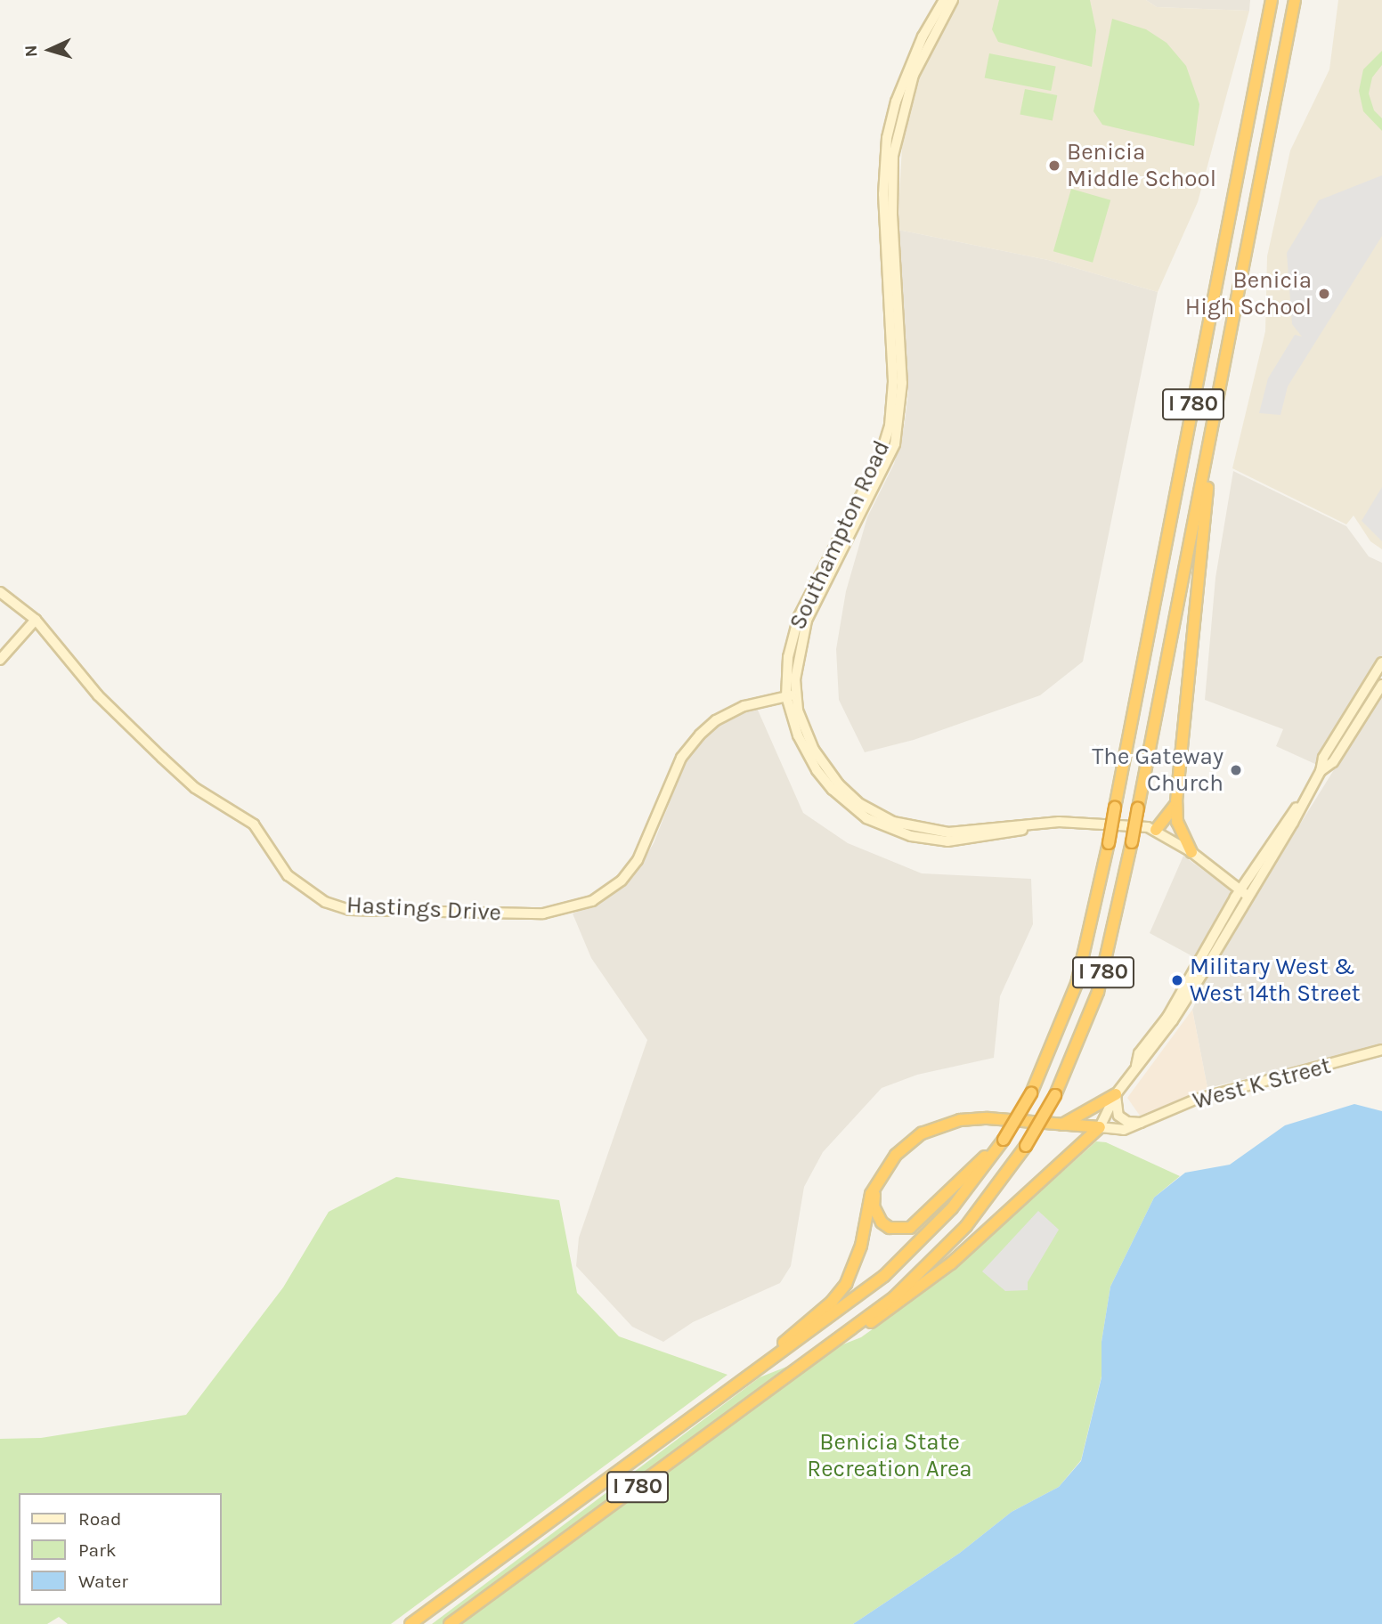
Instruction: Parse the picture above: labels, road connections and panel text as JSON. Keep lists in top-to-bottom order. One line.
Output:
{"streets":{"highway":["I 780"],"street":["Southampton Road","Hastings Drive","West K Street"]},"crossings":[["Southampton Road","Hastings Drive"]],"parks":["Benicia State Recreation Area"],"places":["Benicia Middle School","Benicia High School","The Gateway Church","Military West & West 14th Street"],"legend":["Road","Park","Water"],"north":"left"}
